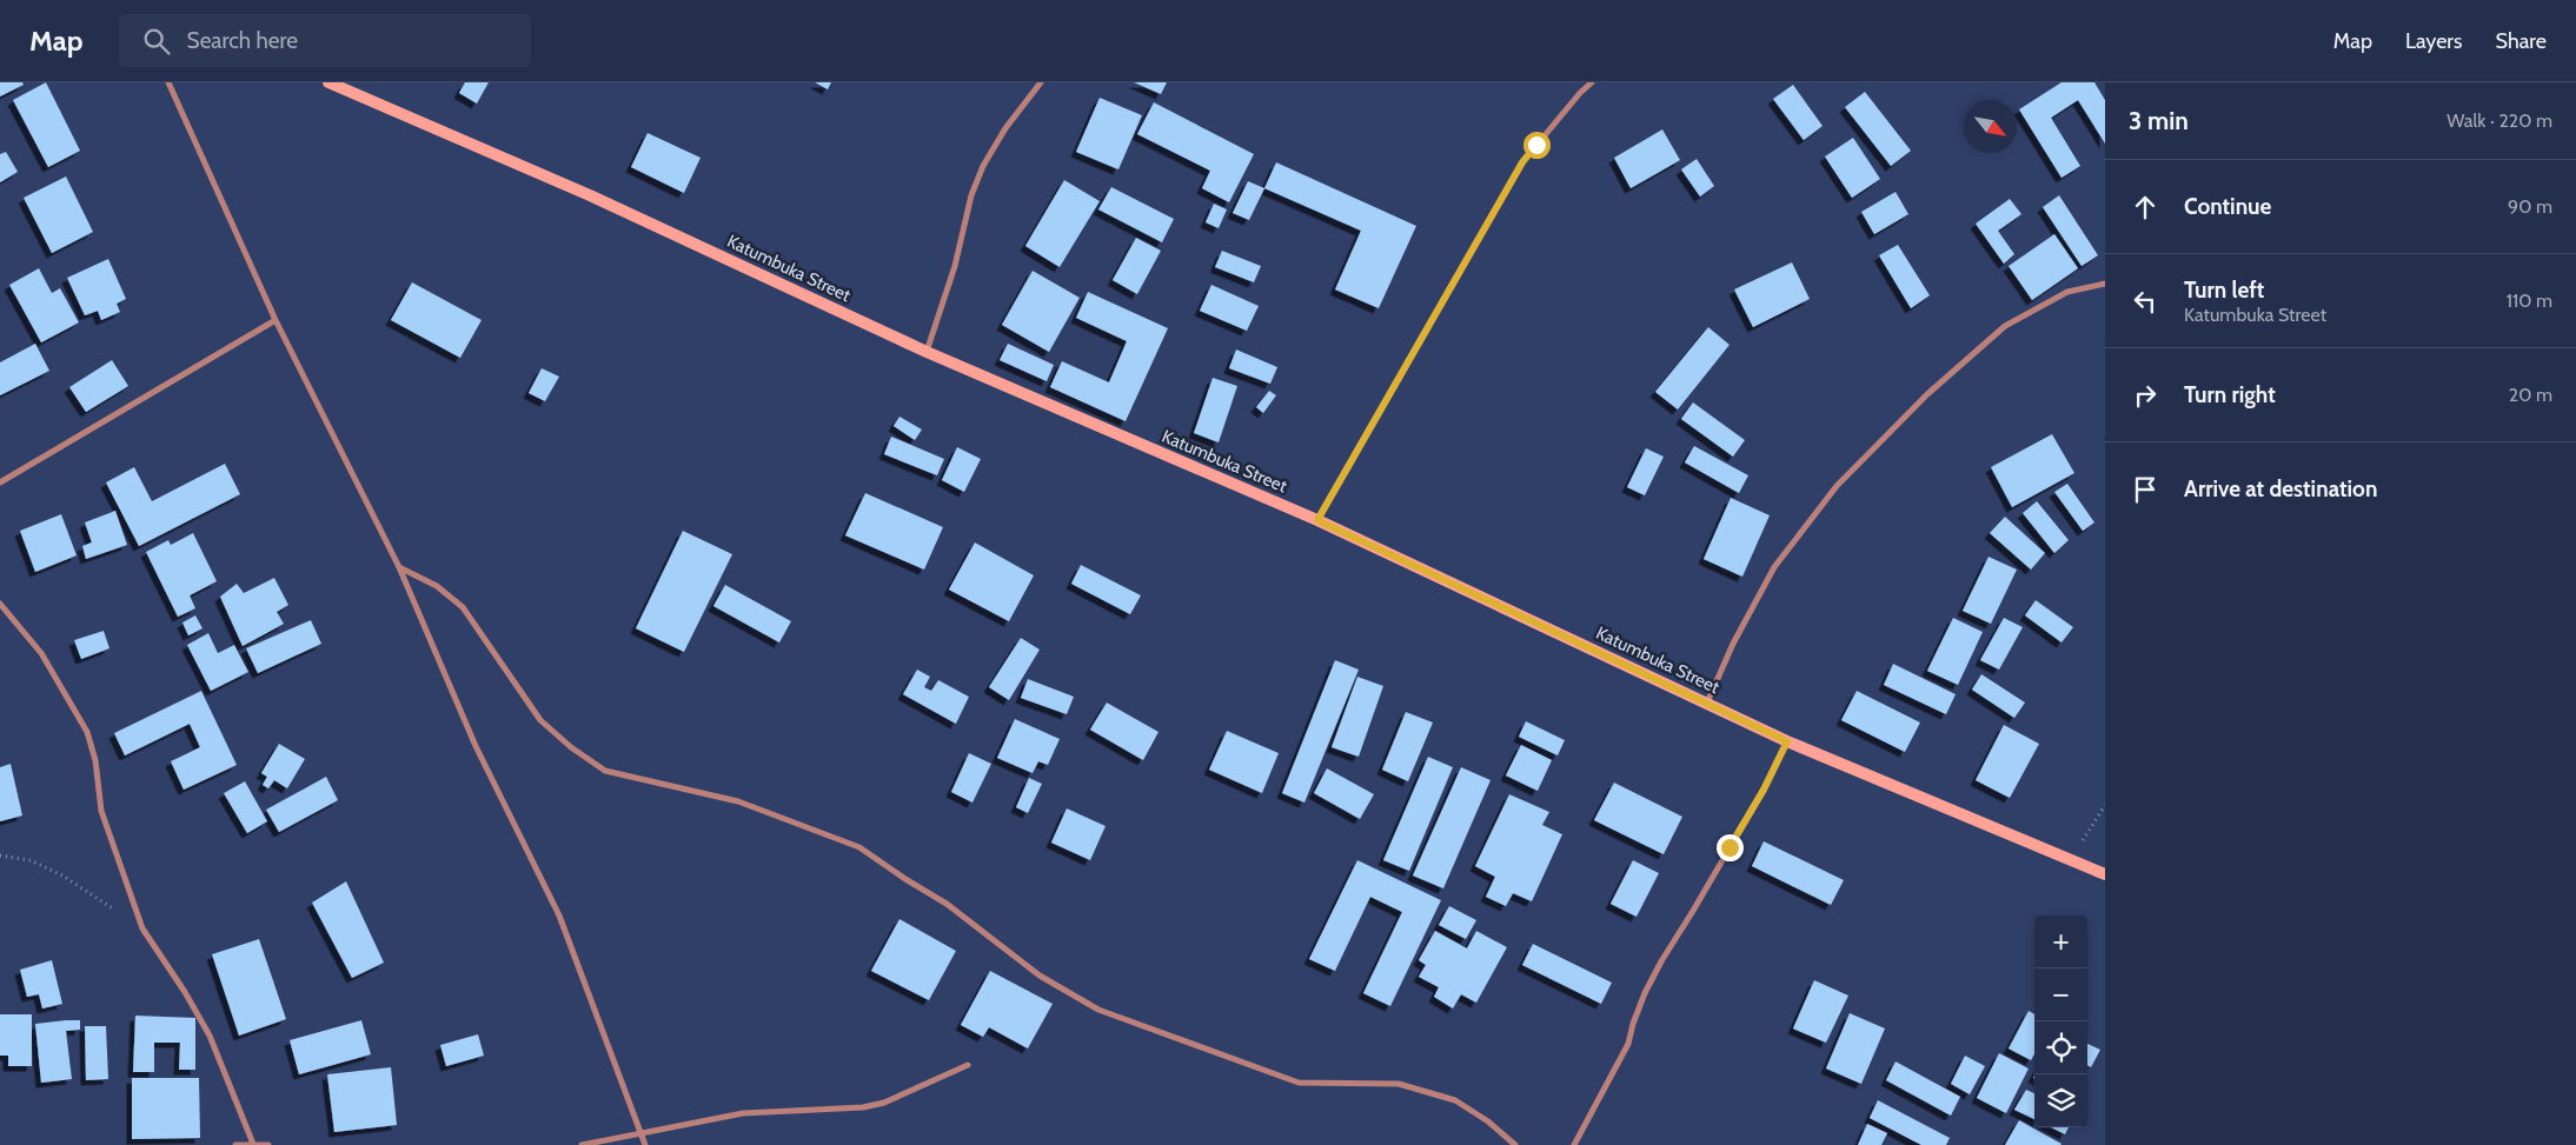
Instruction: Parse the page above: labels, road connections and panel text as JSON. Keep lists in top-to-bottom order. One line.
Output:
{"streets":{"main road":["Katumbuka Street"]},"north":"bottom right","page":{"header":"Map","search":"Search here","nav":["Map","Layers","Share"],"heading":["3 min","Walk · 220 m"],"list":[["Continue","90 m"],["Turn left","Katumbuka Street","110 m"],["Turn right","20 m"],"Arrive at destination"],"map_buttons":["+","−"]}}
